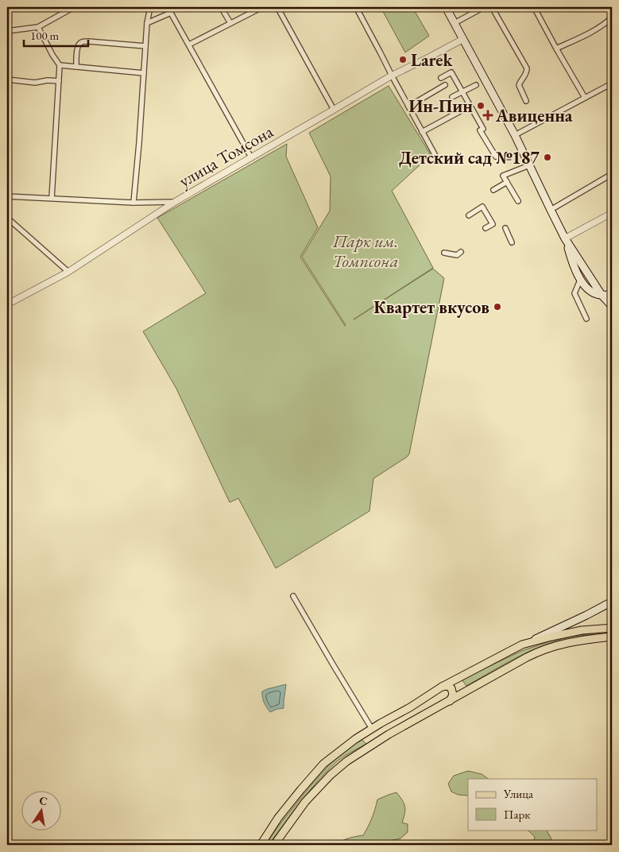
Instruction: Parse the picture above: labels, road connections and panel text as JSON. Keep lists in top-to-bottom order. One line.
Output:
{"streets":{"street":["улица Томсона"]},"parks":["Парк им. Томпсона"],"places":{"other":["Larek","Ин-Пин","Детский сад №187","Квартет вкусов"],"health":["Авиценна"]},"legend":["Улица","Парк"],"scale_bar":"100 m","north":"top"}
